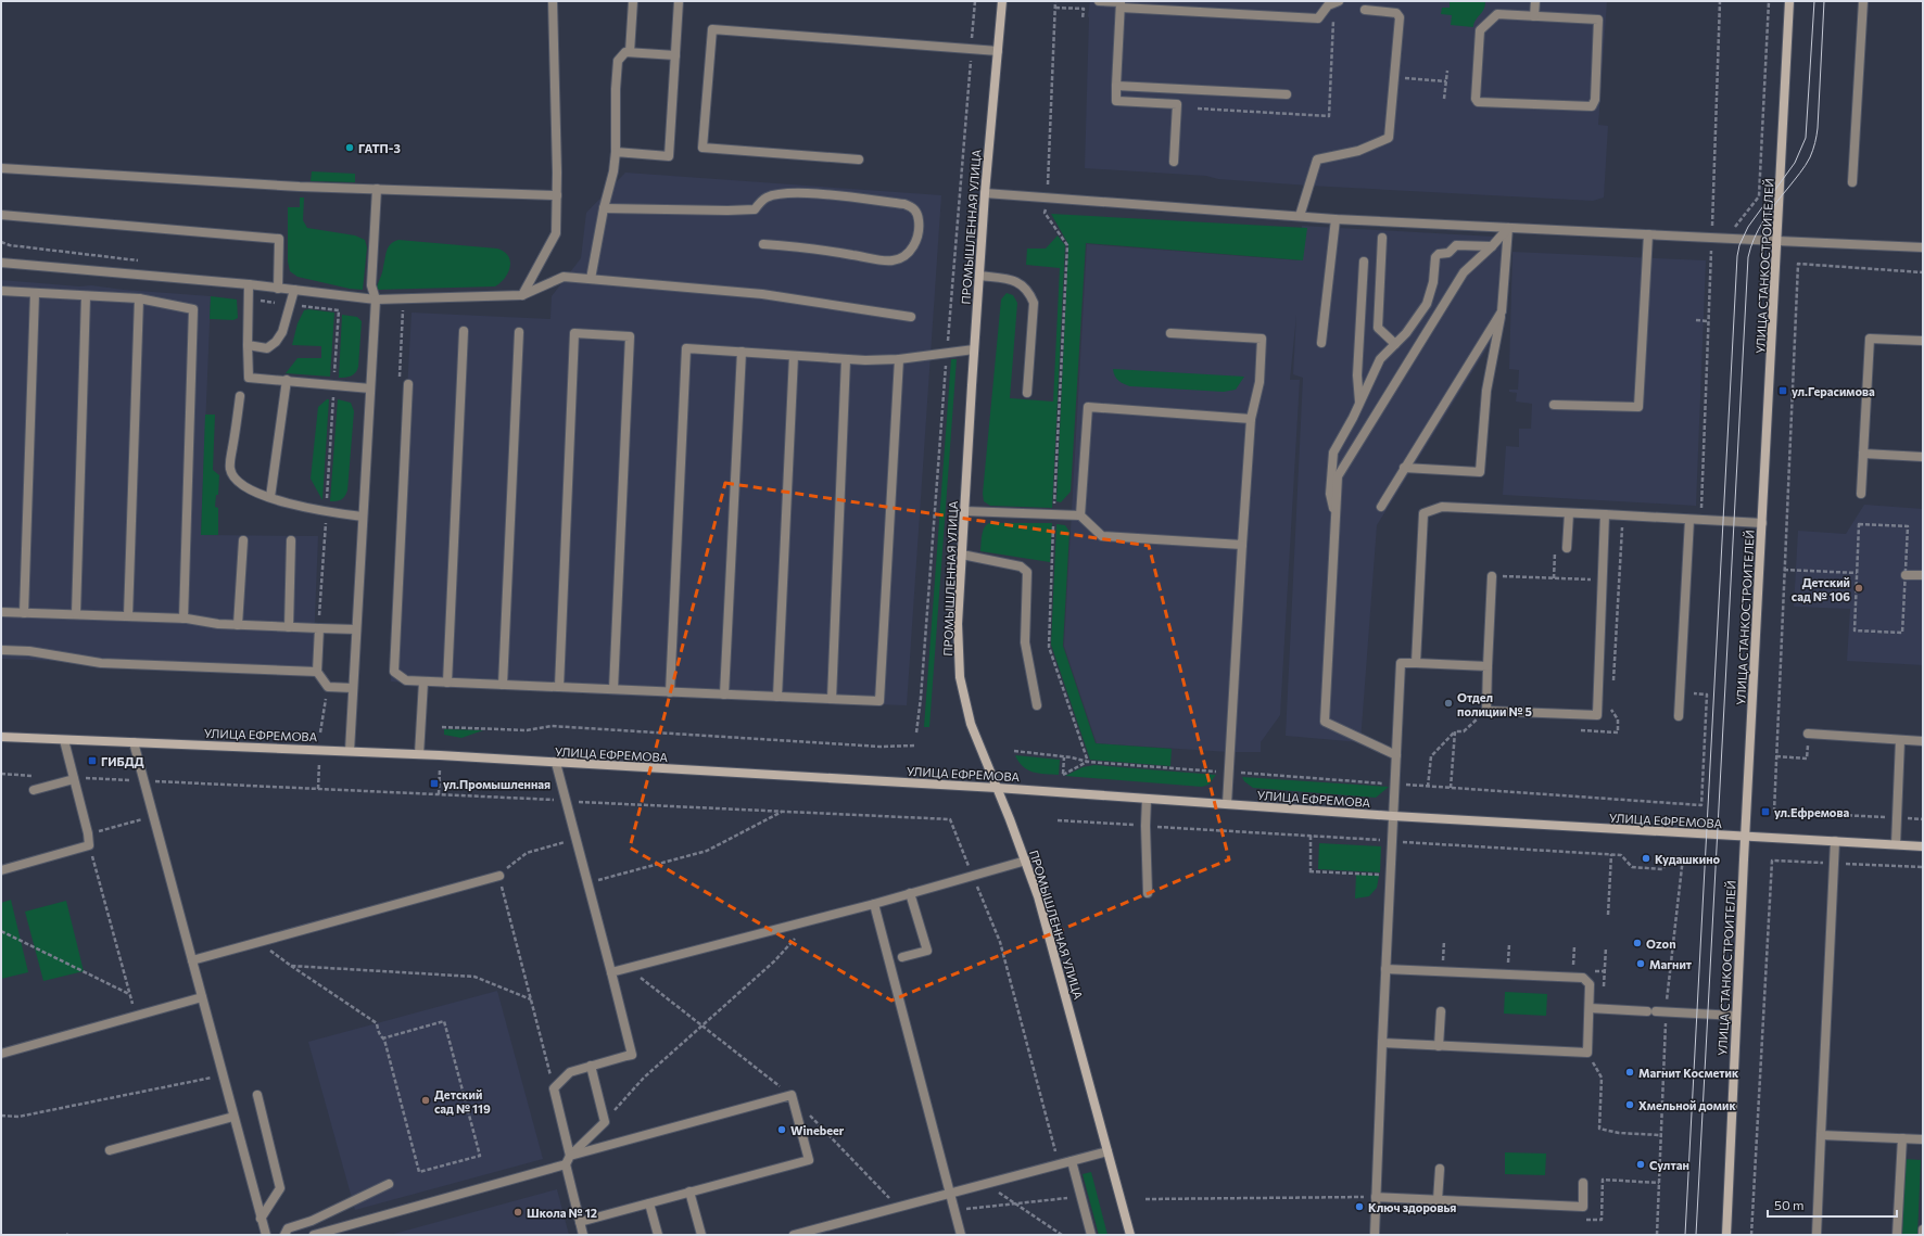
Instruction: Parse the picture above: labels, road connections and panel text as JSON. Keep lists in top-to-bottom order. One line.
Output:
{"streets":{"street":["ПРОМЫШЛЕННАЯ УЛИЦА","УЛИЦА СТАНКОСТРОИТЕЛЕЙ","УЛИЦА ЕФРЕМОВА"]},"crossings":[["ПРОМЫШЛЕННАЯ УЛИЦА","УЛИЦА ЕФРЕМОВА"],["УЛИЦА СТАНКОСТРОИТЕЛЕЙ","УЛИЦА ЕФРЕМОВА"]],"places":{"other":["ГАТП-3","Детский сад № 106","Отдел полиции № 5","Кудашкино","Ozon","Магнит","Магнит Косметик","Детский сад № 119","Хмельной домик","Winebeer","Султан","Ключ здоровья","Школа № 12"],"transit":["ул.Герасимова","ГИБДД","ул.Промышленная","ул.Ефремова"]},"scale_bar":"50 m"}
